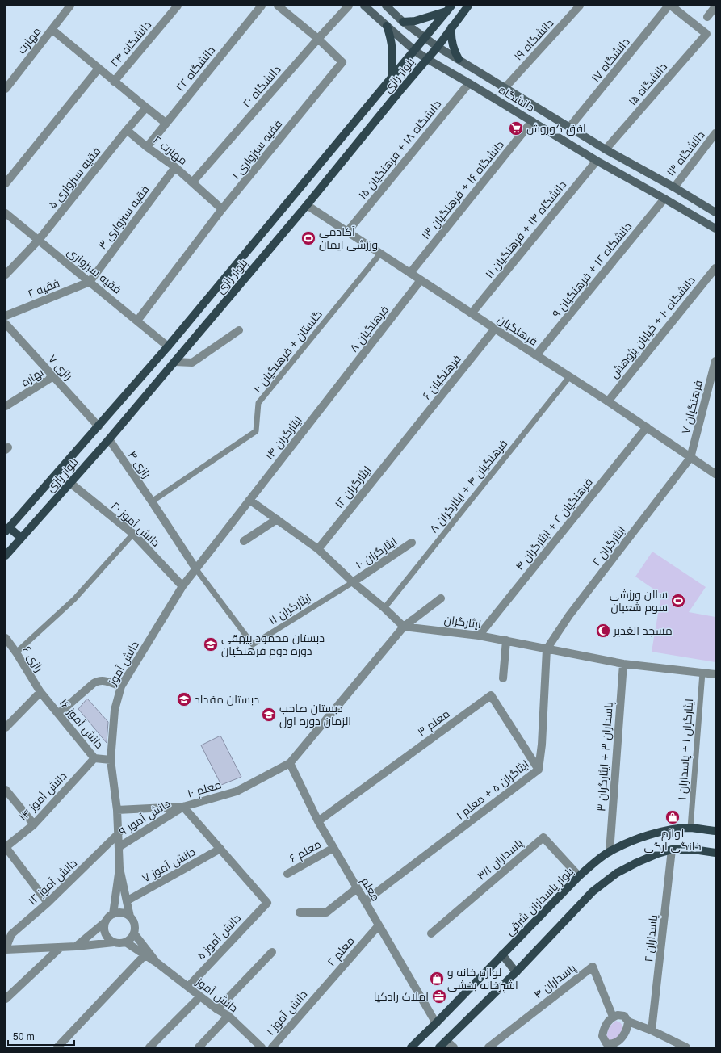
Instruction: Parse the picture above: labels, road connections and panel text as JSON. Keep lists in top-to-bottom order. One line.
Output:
{"streets":{"main road":["بلوار رازی","دانشگاه","بلوار پاسداران شرقی"],"street":["دانشگاه ۱۹","مهارت","دانشگاه ۲۴","دانشگاه ۱۷","دانشگاه ۲۲","دانشگاه ۱۵","دانشگاه ۲۰","فقیه سبزواری ۱","دانشگاه ۱۸ + فرهنگیان ۱۵","مهارت ۲","دانشگاه ۱۳","فقیه سبزواری ۵","دانشگاه ۱۶ + فرهنگیان ۱۳","فقیه سبزواری ۳","دانشگاه ۱۴ + فرهنگیان ۱۱","دانشگاه ۱۲ + فرهنگیان ۹","فقیه سبزواری","فقیه ۲","دانشگاه ۱۰ + خیابان پژوهش","فرهنگیان ۸","فرهنگیان","رازی ۷","بهاره","فرهنگیان ۶","فرهنگیان ۷","ایثارگران ۱۴","رازی ۴","ایثارگران ۱۲","دانش آموز ۲۰","فرهنگیان ۲ + ایثارگران ۴","ایثارگران ۲","ایثارگران ۱۰","ایثارگران","رازی ۶","دانش آموز","معلم ۳","دانش آموز ۱۶","پاسداران ۳ + ایثارگران ۳","معلم ۱۰","ایثاگران ۵ + معلم ۱","دانش آموز ۱۴","دانش آموز ۹","معلم ۶","پاسداران ۳/۱","دانش آموز ۷","دانش آموز ۱۲","معلم","دانش آموز ۵","پاسداران ۲","معلم ۲","پاسداران ۴","دانش آموز ۱"],"lane":["گلستان + فرهنگیان ۱۰","فرهنگیان ۴ + ایثارگران ۸","ایثارگران ۱۱","ایثارگران ۱ + پاسداران ۱"]},"crossings":[["دانشگاه ۱۹","دانشگاه"],["مهارت","مهارت ۲"],["دانشگاه ۲۴","مهارت ۲"],["دانشگاه ۱۷","دانشگاه ۱۵"],["دانشگاه ۱۷","دانشگاه"],["دانشگاه ۲۲","مهارت ۲"],["بلوار رازی","دانشگاه"],["بلوار رازی","فقیه سبزواری"],["بلوار رازی","فرهنگیان"],["بلوار رازی","رازی ۷"],["بلوار رازی","رازی ۴"],["بلوار رازی","دانش آموز ۲۰"],["دانشگاه ۱۵","دانشگاه"],["دانشگاه ۲۰","فقیه سبزواری ۱"],["دانشگاه ۲۰","مهارت ۲"],["دانشگاه","دانشگاه ۱۸ + فرهنگیان ۱۵"],["دانشگاه","دانشگاه ۱۳"],["دانشگاه","دانشگاه ۱۶ + فرهنگیان ۱۳"],["دانشگاه","دانشگاه ۱۴ + فرهنگیان ۱۱"],["دانشگاه","دانشگاه ۱۲ + فرهنگیان ۹"],["فقیه سبزواری ۱","مهارت ۲"],["فقیه سبزواری ۱","فقیه سبزواری"],["دانشگاه ۱۸ + فرهنگیان ۱۵","فرهنگیان"],["مهارت ۲","فقیه سبزواری ۵"],["مهارت ۲","فقیه سبزواری ۳"],["فقیه سبزواری ۵","فقیه سبزواری"],["دانشگاه ۱۶ + فرهنگیان ۱۳","فرهنگیان"],["فقیه سبزواری ۳","فقیه سبزواری"],["فقیه سبزواری ۳","فقیه ۲"],["دانشگاه ۱۴ + فرهنگیان ۱۱","فرهنگیان"],["دانشگاه ۱۲ + فرهنگیان ۹","فرهنگیان"],["فقیه سبزواری","فقیه ۲"],["دانشگاه ۱۰ + خیابان پژوهش","فرهنگیان"],["فرهنگیان ۸","فرهنگیان"],["فرهنگیان ۸","ایثارگران ۱۴"],["فرهنگیان","گلستان + فرهنگیان ۱۰"],["فرهنگیان","فرهنگیان ۶"],["فرهنگیان","فرهنگیان ۷"],["فرهنگیان","فرهنگیان ۴ + ایثارگران ۸"],["فرهنگیان","فرهنگیان ۲ + ایثارگران ۴"],["فرهنگیان","ایثارگران ۲"],["گلستان + فرهنگیان ۱۰","رازی ۴"],["رازی ۷","بهاره"],["فرهنگیان ۶","ایثارگران ۱۲"],["فرهنگیان ۷","ایثارگران ۲"],["ایثارگران ۱۴","دانش آموز"],["رازی ۴","ایثارگران ۱۱"],["رازی ۴","دانش آموز"],["دانش آموز ۲۰","دانش آموز"],["فرهنگیان ۲ + ایثارگران ۴","ایثارگران"],["ایثارگران ۲","ایثارگران"],["ایثارگران ۲","ایثاگران ۵ + معلم ۱"],["ایثارگران ۱۰","ایثارگران ۱۱"],["ایثارگران ۱۱","دانش آموز"],["ایثارگران","ایثارگران ۱ + پاسداران ۱"],["ایثارگران","پاسداران ۳ + ایثارگران ۳"],["ایثارگران","ایثاگران ۵ + معلم ۱"],["رازی ۶","دانش آموز ۱۶"],["دانش آموز","دانش آموز ۱۶"],["دانش آموز","معلم ۱۰"],["دانش آموز","دانش آموز ۹"],["دانش آموز","دانش آموز ۱۲"],["دانش آموز","دانش آموز ۵"],["معلم ۳","ایثاگران ۵ + معلم ۱"],["معلم ۳","معلم"],["دانش آموز ۱۶","دانش آموز ۱۴"],["ایثارگران ۱ + پاسداران ۱","بلوار پاسداران شرقی"],["پاسداران ۳ + ایثارگران ۳","بلوار پاسداران شرقی"],["معلم ۱۰","دانش آموز ۹"],["معلم ۱۰","معلم"],["ایثاگران ۵ + معلم ۱","معلم"],["معلم ۶","معلم"],["پاسداران ۳/۱","بلوار پاسداران شرقی"],["دانش آموز ۷","دانش آموز ۵"],["معلم","بلوار پاسداران شرقی"],["معلم","معلم ۲"],["معلم ۲","دانش آموز ۱"]],"places":{"supermarket":["افق کوروش"],"sports":["آکادمی ورزشی ایمان","سالن ورزشی سوم شعبان"],"mosque":["مسجد الغدیر"],"school or university":["دبستان محمود بیهقی دوره دوم فرهنگیان","دبستان مقداد","دبستان صاحب الزمان دوره اول"],"shop":["لوازم خانگی ارگی","لوازم خانه و آشپزخانه بخشی"],"office":["املاک رادکیا"]},"scale_bar":"50 m"}
